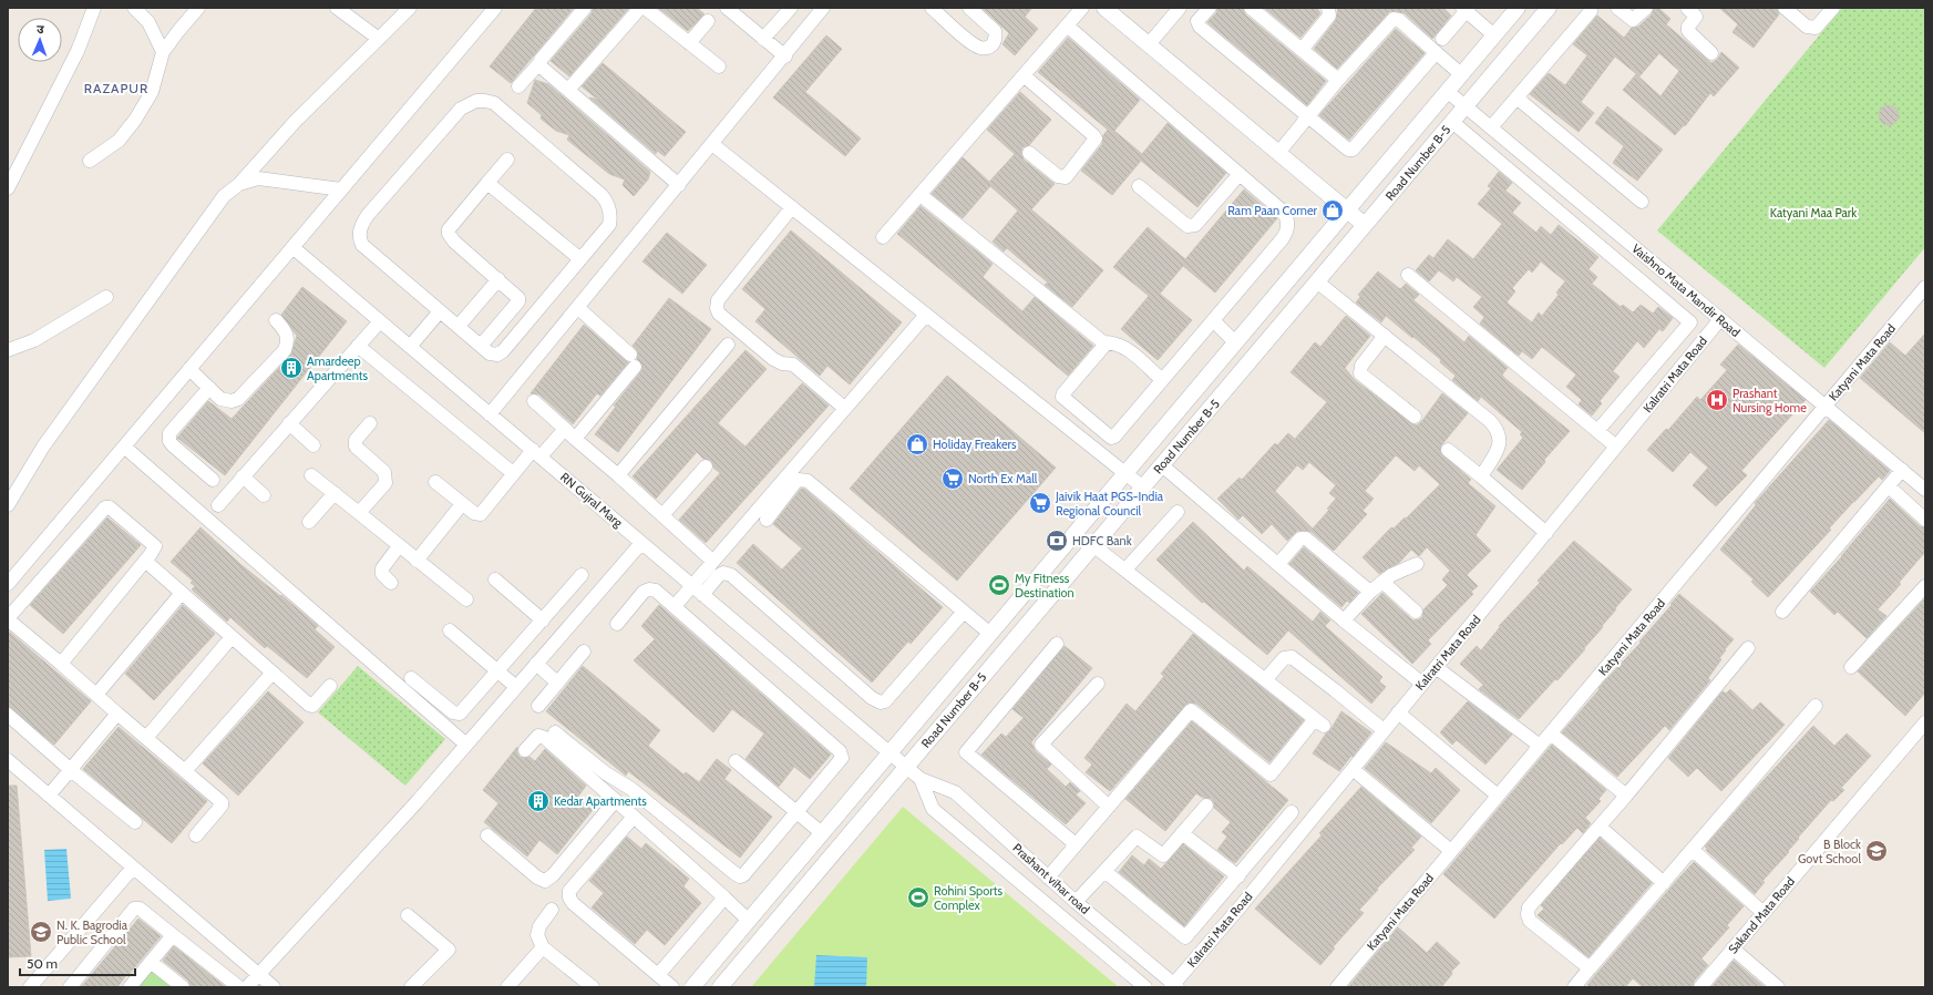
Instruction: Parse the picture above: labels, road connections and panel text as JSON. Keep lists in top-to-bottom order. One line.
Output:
{"streets":{"street":["Road Number B-5","Vaishno Mata Mandir Road","Katyani Mata Road","Kalratri Mata Road","RN Gujral Marg","Prashant vihar road","Sakand Mata Road"]},"crossings":[["Road Number B-5","Vaishno Mata Mandir Road"],["Road Number B-5","Prashant vihar road"],["Vaishno Mata Mandir Road","Katyani Mata Road"],["Vaishno Mata Mandir Road","Kalratri Mata Road"],["Kalratri Mata Road","Prashant vihar road"],["RN Gujral Marg","Prashant vihar road"]],"districts":["RAZAPUR"],"parks":["Katyani Maa Park"],"places":{"shop":["Ram Paan Corner","Holiday Freakers"],"building":["Amardeep Apartments","Kedar Apartments"],"hospital":["Prashant Nursing Home"],"supermarket":["North Ex Mall","Jaivik Haat PGS-India Regional Council"],"bank":["HDFC Bank"],"sports":["My Fitness Destination","Rohini Sports Complex"],"school or university":["B Block Govt School","N. K. Bagrodia Public School"]},"scale_bar":"50 m","north":"top"}
